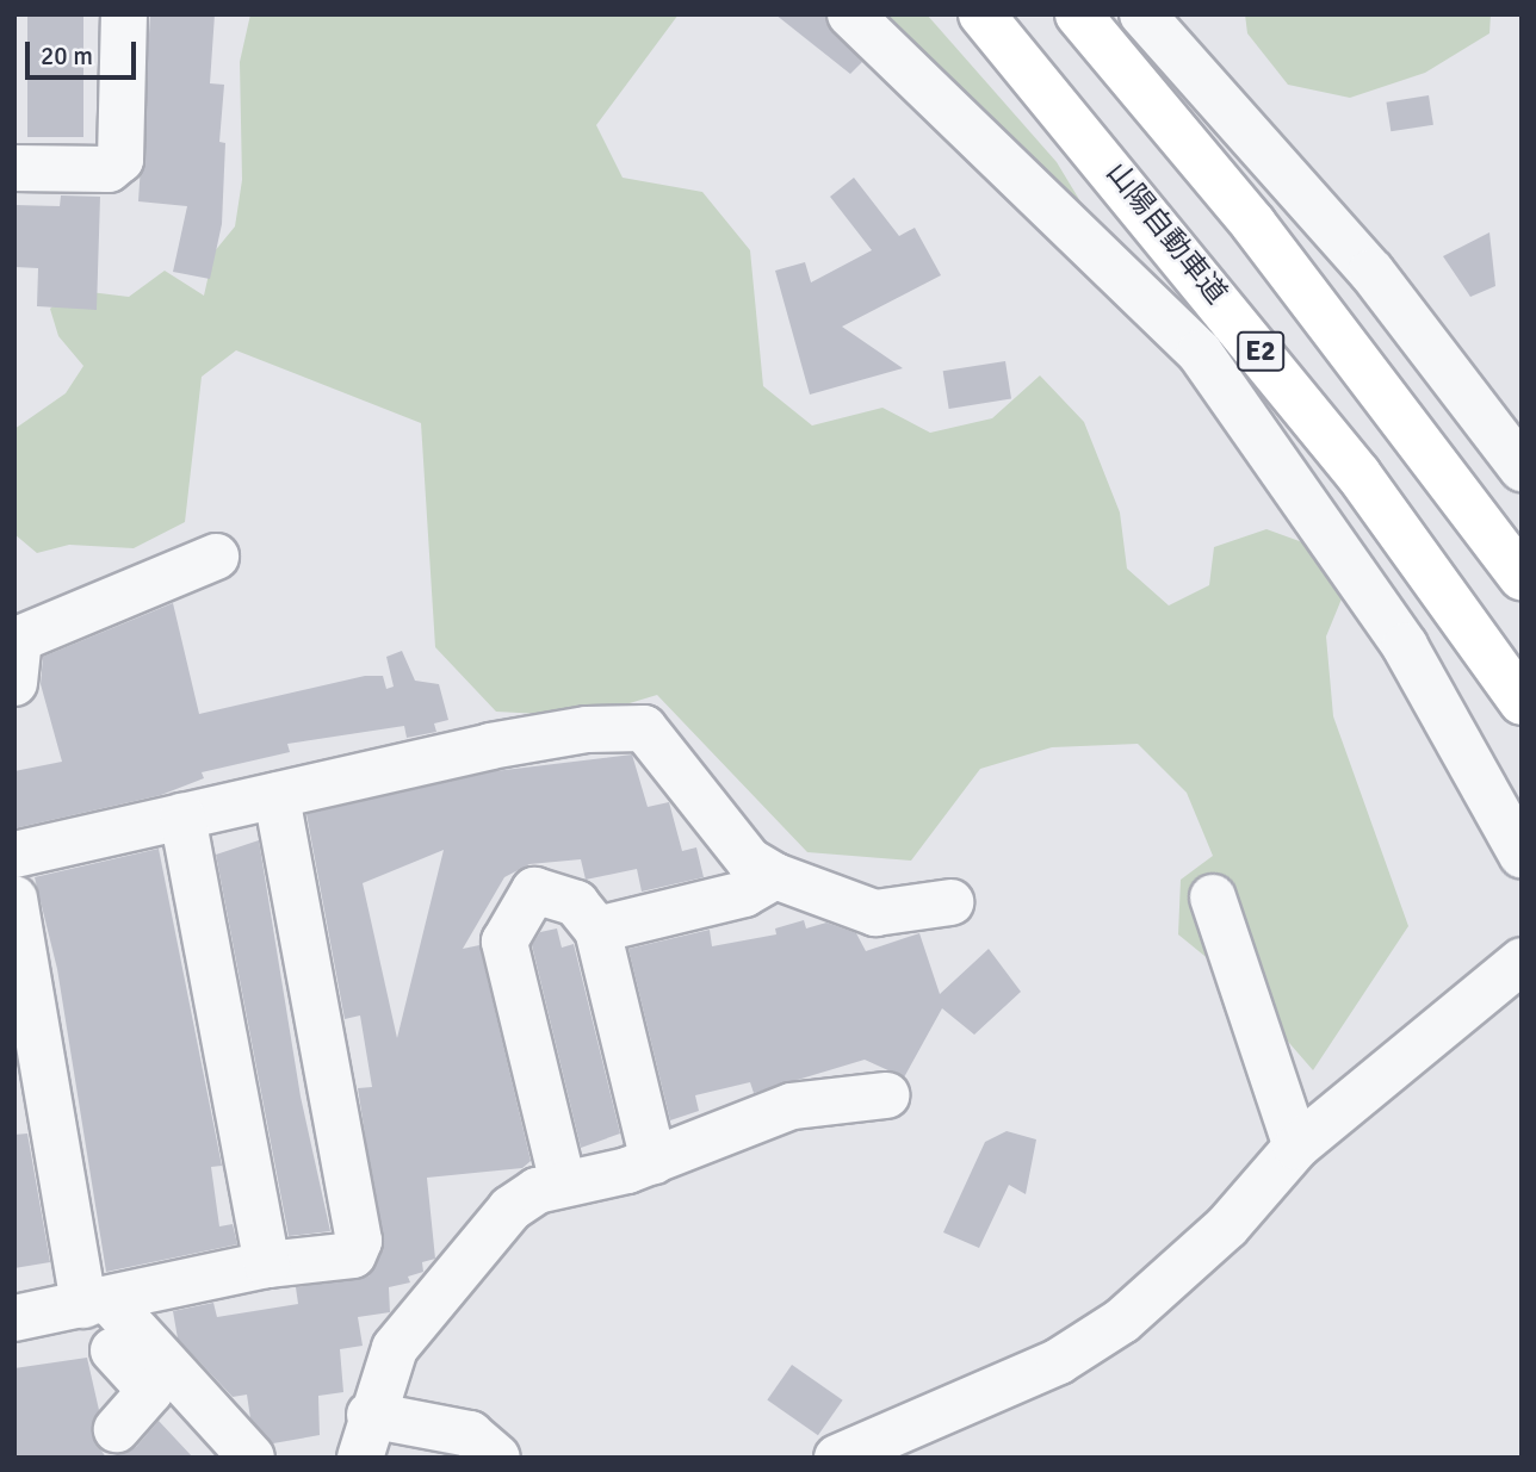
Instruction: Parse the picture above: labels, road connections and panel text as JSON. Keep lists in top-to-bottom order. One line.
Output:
{"streets":{"highway":["山陽自動車道","E2"]},"scale_bar":"20 m"}
